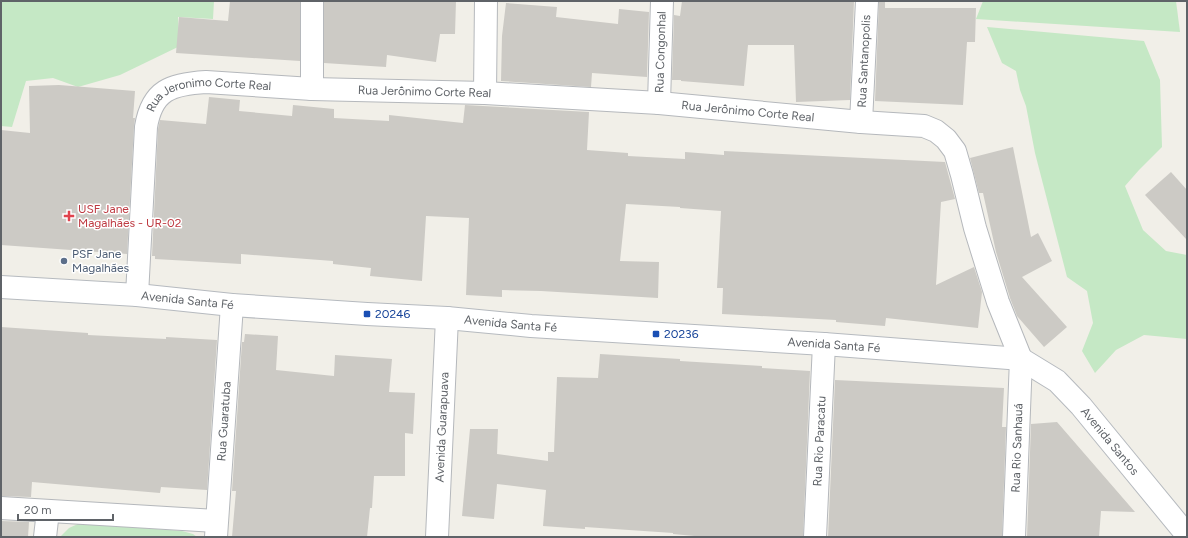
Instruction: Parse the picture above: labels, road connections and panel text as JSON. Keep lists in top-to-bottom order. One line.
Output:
{"streets":{"street":["Rua Congonhal","Rua Santanopolis","Rua Jerônimo Corte Real","Rua Jeronimo Corte Real","Avenida Santa Fé","Rua Guaratuba","Avenida Guarapuava","Rua Rio Paracatu","Avenida Santos","Rua Rio Sanhauá"]},"crossings":[["Rua Congonhal","Rua Jerônimo Corte Real"],["Rua Santanopolis","Rua Jerônimo Corte Real"],["Rua Jerônimo Corte Real","Rua Jeronimo Corte Real"],["Rua Jerônimo Corte Real","Avenida Santa Fé"],["Rua Jerônimo Corte Real","Avenida Santos"],["Rua Jerônimo Corte Real","Rua Rio Sanhauá"],["Rua Jeronimo Corte Real","Avenida Santa Fé"],["Avenida Santa Fé","Rua Guaratuba"],["Avenida Santa Fé","Avenida Guarapuava"],["Avenida Santa Fé","Rua Rio Paracatu"],["Avenida Santa Fé","Avenida Santos"],["Avenida Santa Fé","Rua Rio Sanhauá"],["Avenida Santos","Rua Rio Sanhauá"]],"places":{"health":["USF Jane Magalhães - UR-02"],"other":["PSF Jane Magalhães"],"transit":["20246","20236"]},"scale_bar":"20 m"}
